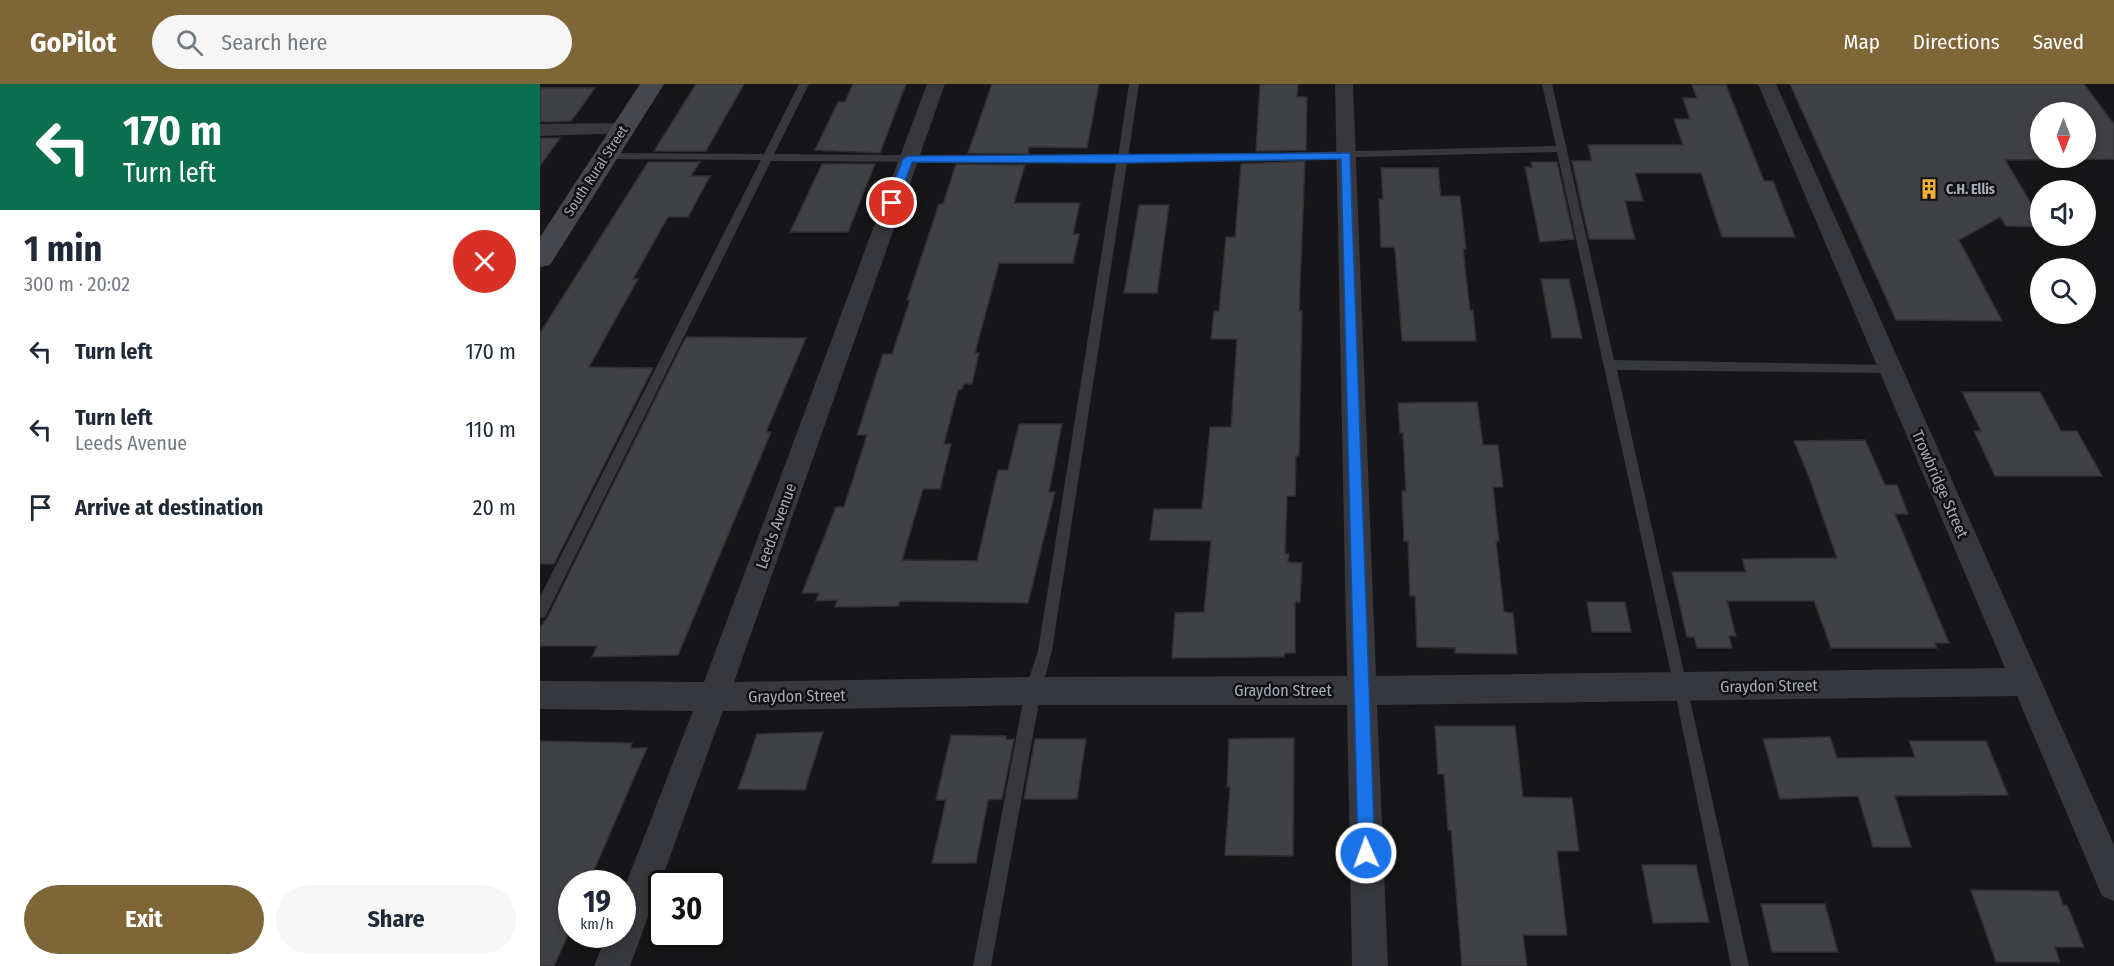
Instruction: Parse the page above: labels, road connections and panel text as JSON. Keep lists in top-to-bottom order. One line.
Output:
{"streets":{"main road":["South Rural Street"],"street":["Trowbridge Street","Leeds Avenue","Graydon Street"]},"crossings":[["Trowbridge Street","Graydon Street"],["Leeds Avenue","Graydon Street"]],"places":{"building":["C.H. Ellis"]},"north":"bottom","page":{"header":"GoPilot","search":"Search here","nav":["Map","Directions","Saved"],"turn":["170 m","Turn left"],"heading":["1 min","300 m · 20:02"],"list":[{"name":"Turn left","value":"170 m"},{"name":"Turn left","note":"Leeds Avenue","value":"110 m"},{"name":"Arrive at destination","value":"20 m"}],"speed":"19 km/h","limit":"30","buttons":["Exit","Share"]}}
